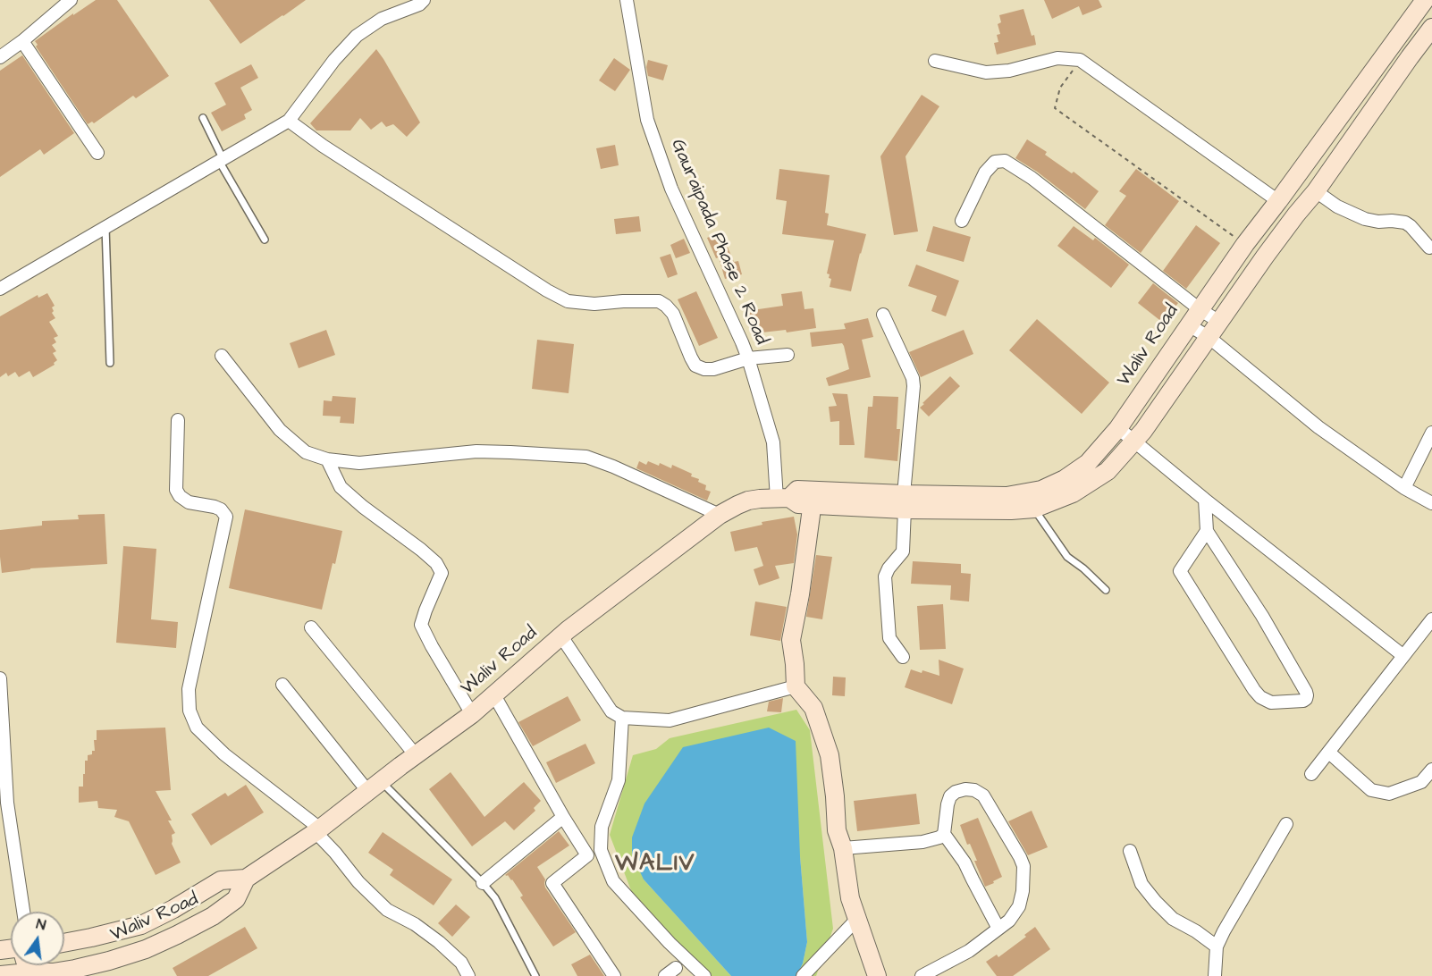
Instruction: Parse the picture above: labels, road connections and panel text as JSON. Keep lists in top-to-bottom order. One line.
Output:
{"streets":{"main road":["Waliv Road"],"street":["Gauraipada Phase 2 Road"]},"crossings":[["Gauraipada Phase 2 Road","Waliv Road"]],"districts":["WALIV"],"north":"top"}
